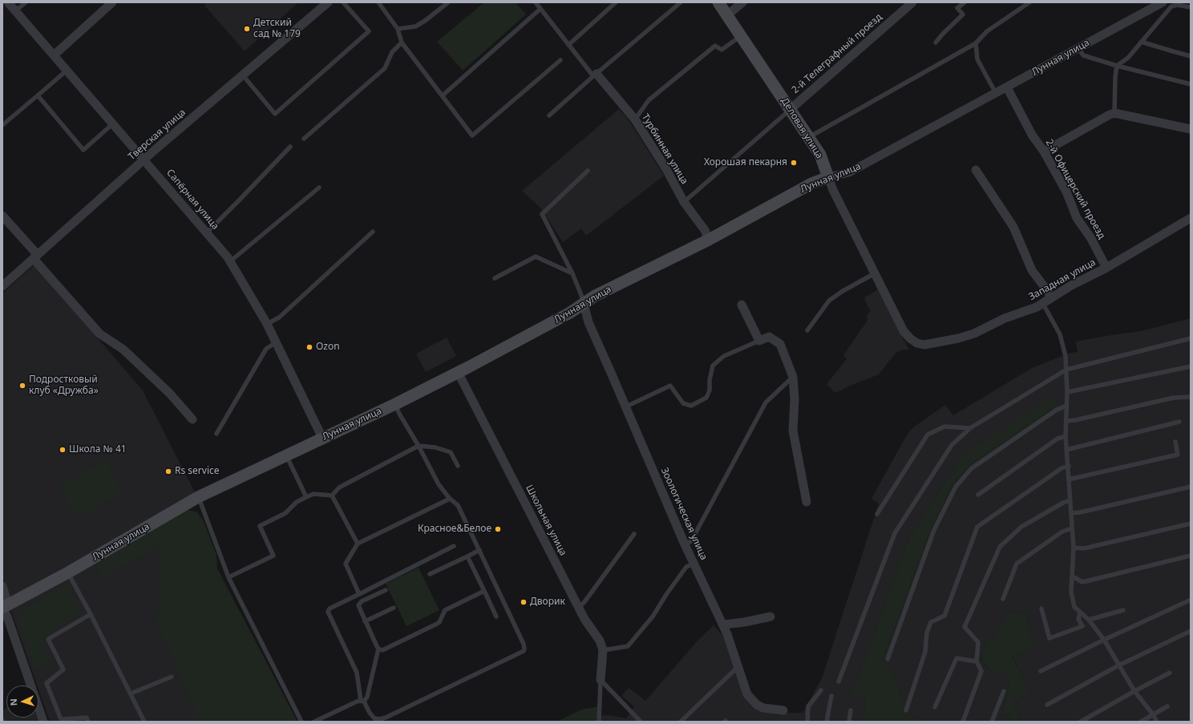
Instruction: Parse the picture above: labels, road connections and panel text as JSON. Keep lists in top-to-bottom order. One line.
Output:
{"streets":{"street":["2-й Телеграфный проезд","Лунная улица","Деловая улица","Тверская улица","Турбинная улица","2-й Офицерский проезд","Сапёрная улица","Западная улица","Зоологическая улица","Школьная улица"]},"crossings":[["2-й Телеграфный проезд","Деловая улица"],["Лунная улица","Деловая улица"],["Лунная улица","Турбинная улица"],["Лунная улица","2-й Офицерский проезд"],["Лунная улица","Сапёрная улица"],["Лунная улица","Зоологическая улица"],["Лунная улица","Школьная улица"],["Деловая улица","Западная улица"],["Тверская улица","Сапёрная улица"],["2-й Офицерский проезд","Западная улица"]],"places":["Детский сад № 179","Хорошая пекарня","Ozon","Подростковый клуб «Дружба»","Школа № 41","Rs service","Красное&Белое","Дворик"],"north":"left"}
